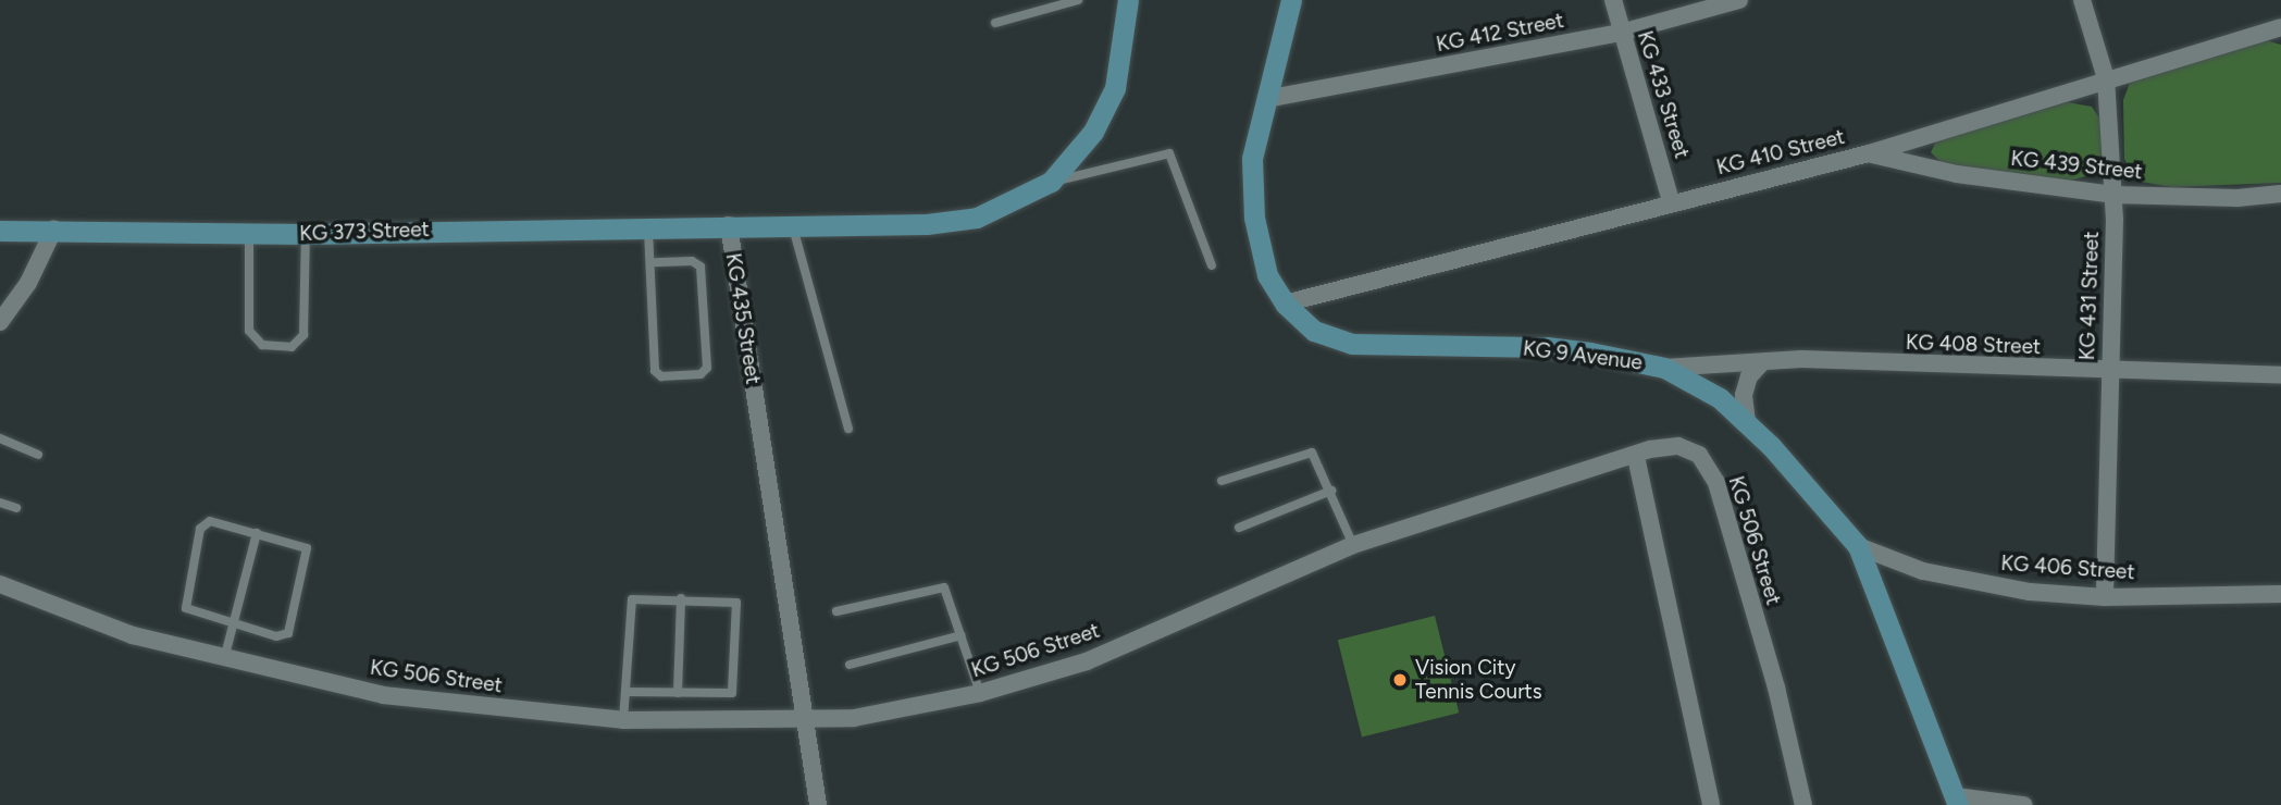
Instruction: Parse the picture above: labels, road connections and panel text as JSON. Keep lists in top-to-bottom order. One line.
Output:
{"streets":{"main road":["KG 373 Street","KG 435 Street","KG 9 Avenue"],"street":["KG 412 Street","KG 433 Street","KG 410 Street","KG 439 Street","KG 431 Street","KG 408 Street","KG 506 Street","KG 406 Street"]},"crossings":[["KG 412 Street","KG 433 Street"],["KG 412 Street","KG 9 Avenue"],["KG 433 Street","KG 410 Street"],["KG 410 Street","KG 439 Street"],["KG 410 Street","KG 431 Street"],["KG 410 Street","KG 9 Avenue"],["KG 439 Street","KG 431 Street"],["KG 373 Street","KG 435 Street"],["KG 431 Street","KG 408 Street"],["KG 431 Street","KG 406 Street"],["KG 435 Street","KG 506 Street"],["KG 408 Street","KG 9 Avenue"],["KG 9 Avenue","KG 406 Street"]],"places":["Vision City Tennis Courts"]}
